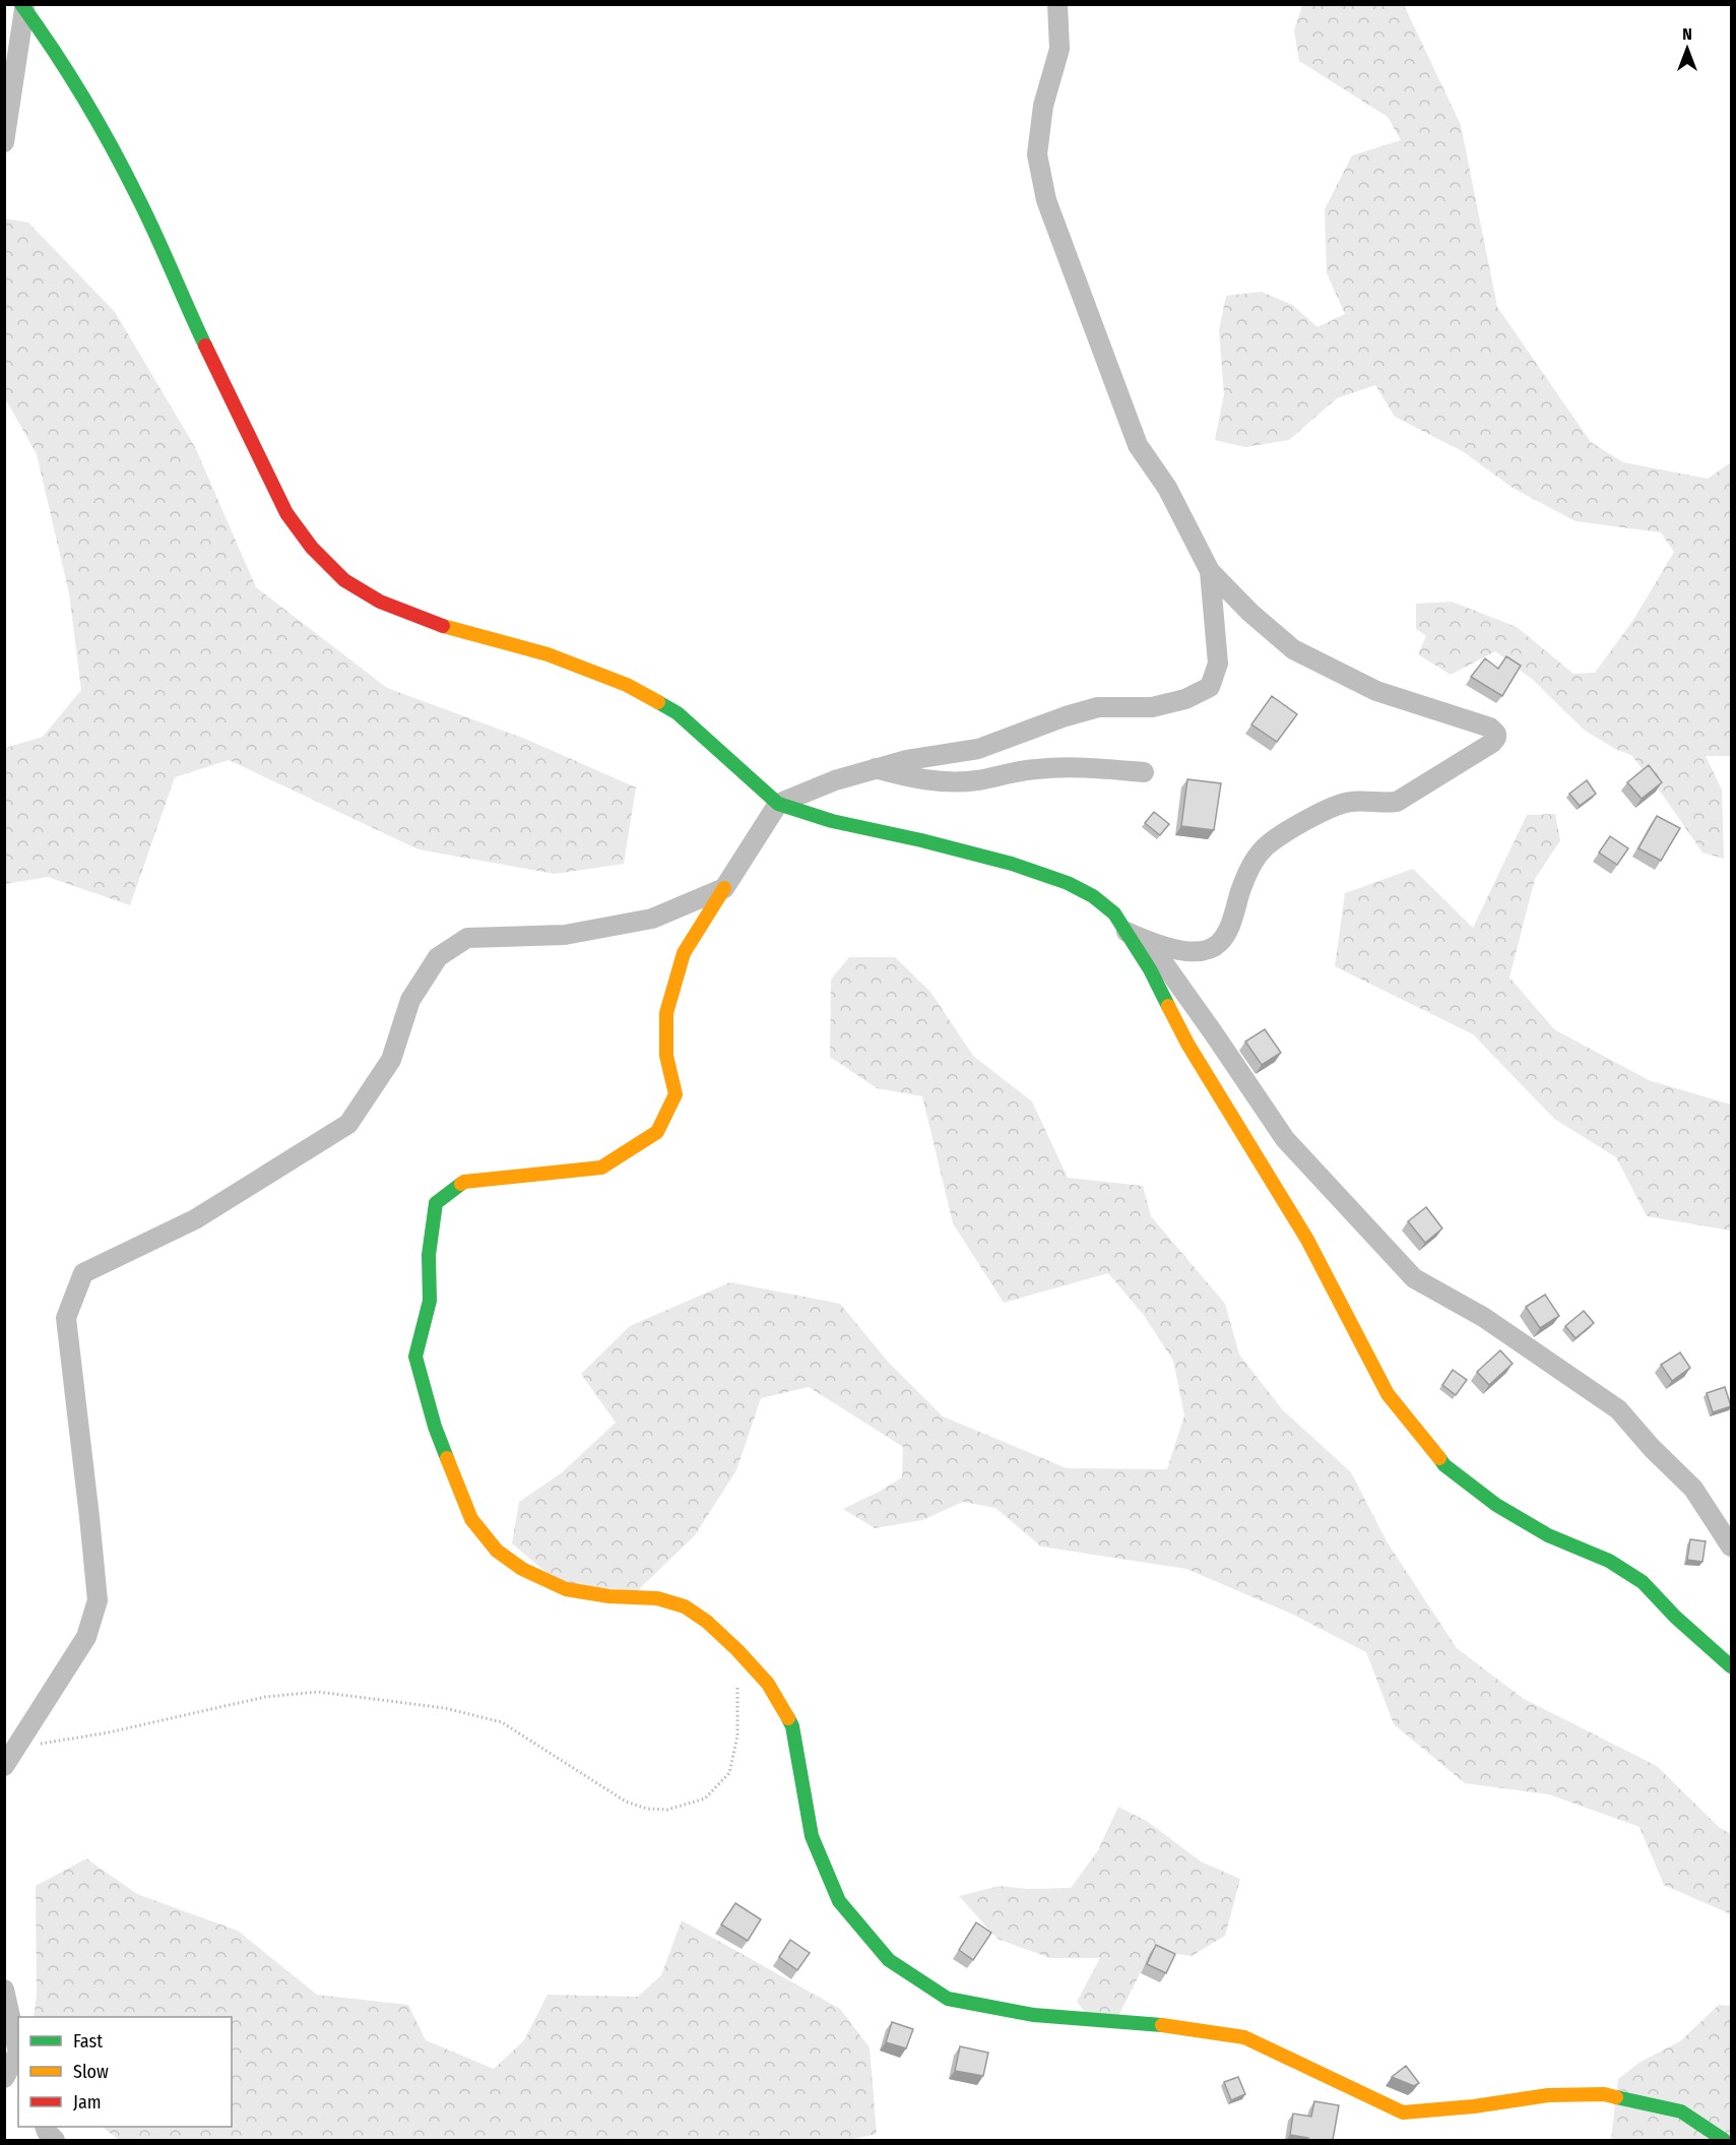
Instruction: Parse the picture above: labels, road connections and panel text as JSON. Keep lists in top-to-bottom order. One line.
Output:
{"legend":["Fast","Slow","Jam"],"north":"top"}
